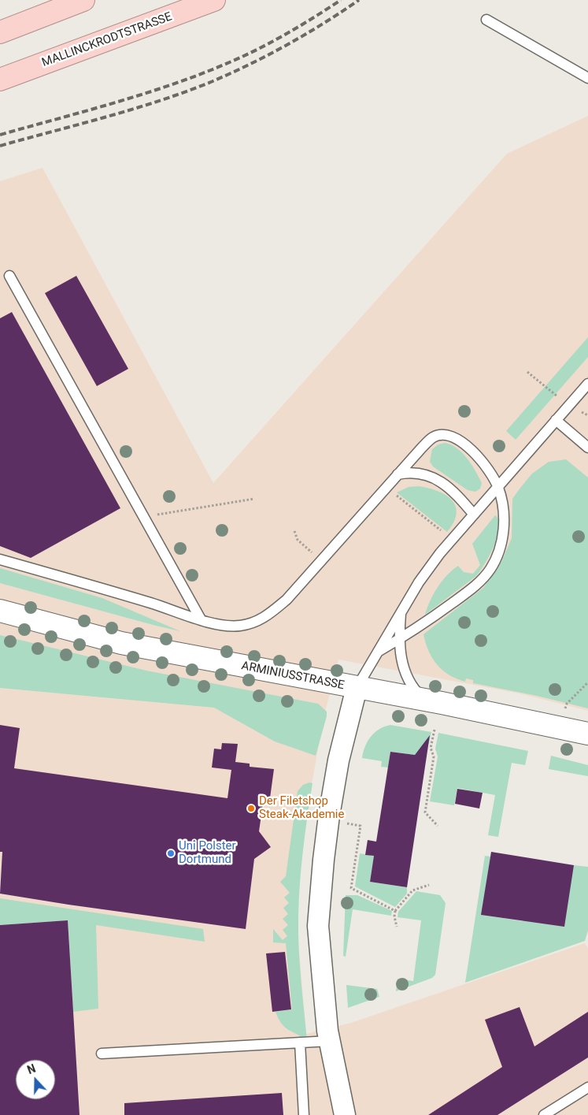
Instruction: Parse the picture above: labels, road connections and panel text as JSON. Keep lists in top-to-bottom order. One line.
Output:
{"streets":{"highway":["MALLINCKRODTSTRASSE"],"street":["ARMINIUSSTRASSE"]},"places":["Der Filetshop Steak-Akademie","Uni Polster Dortmund"],"north":"top"}
